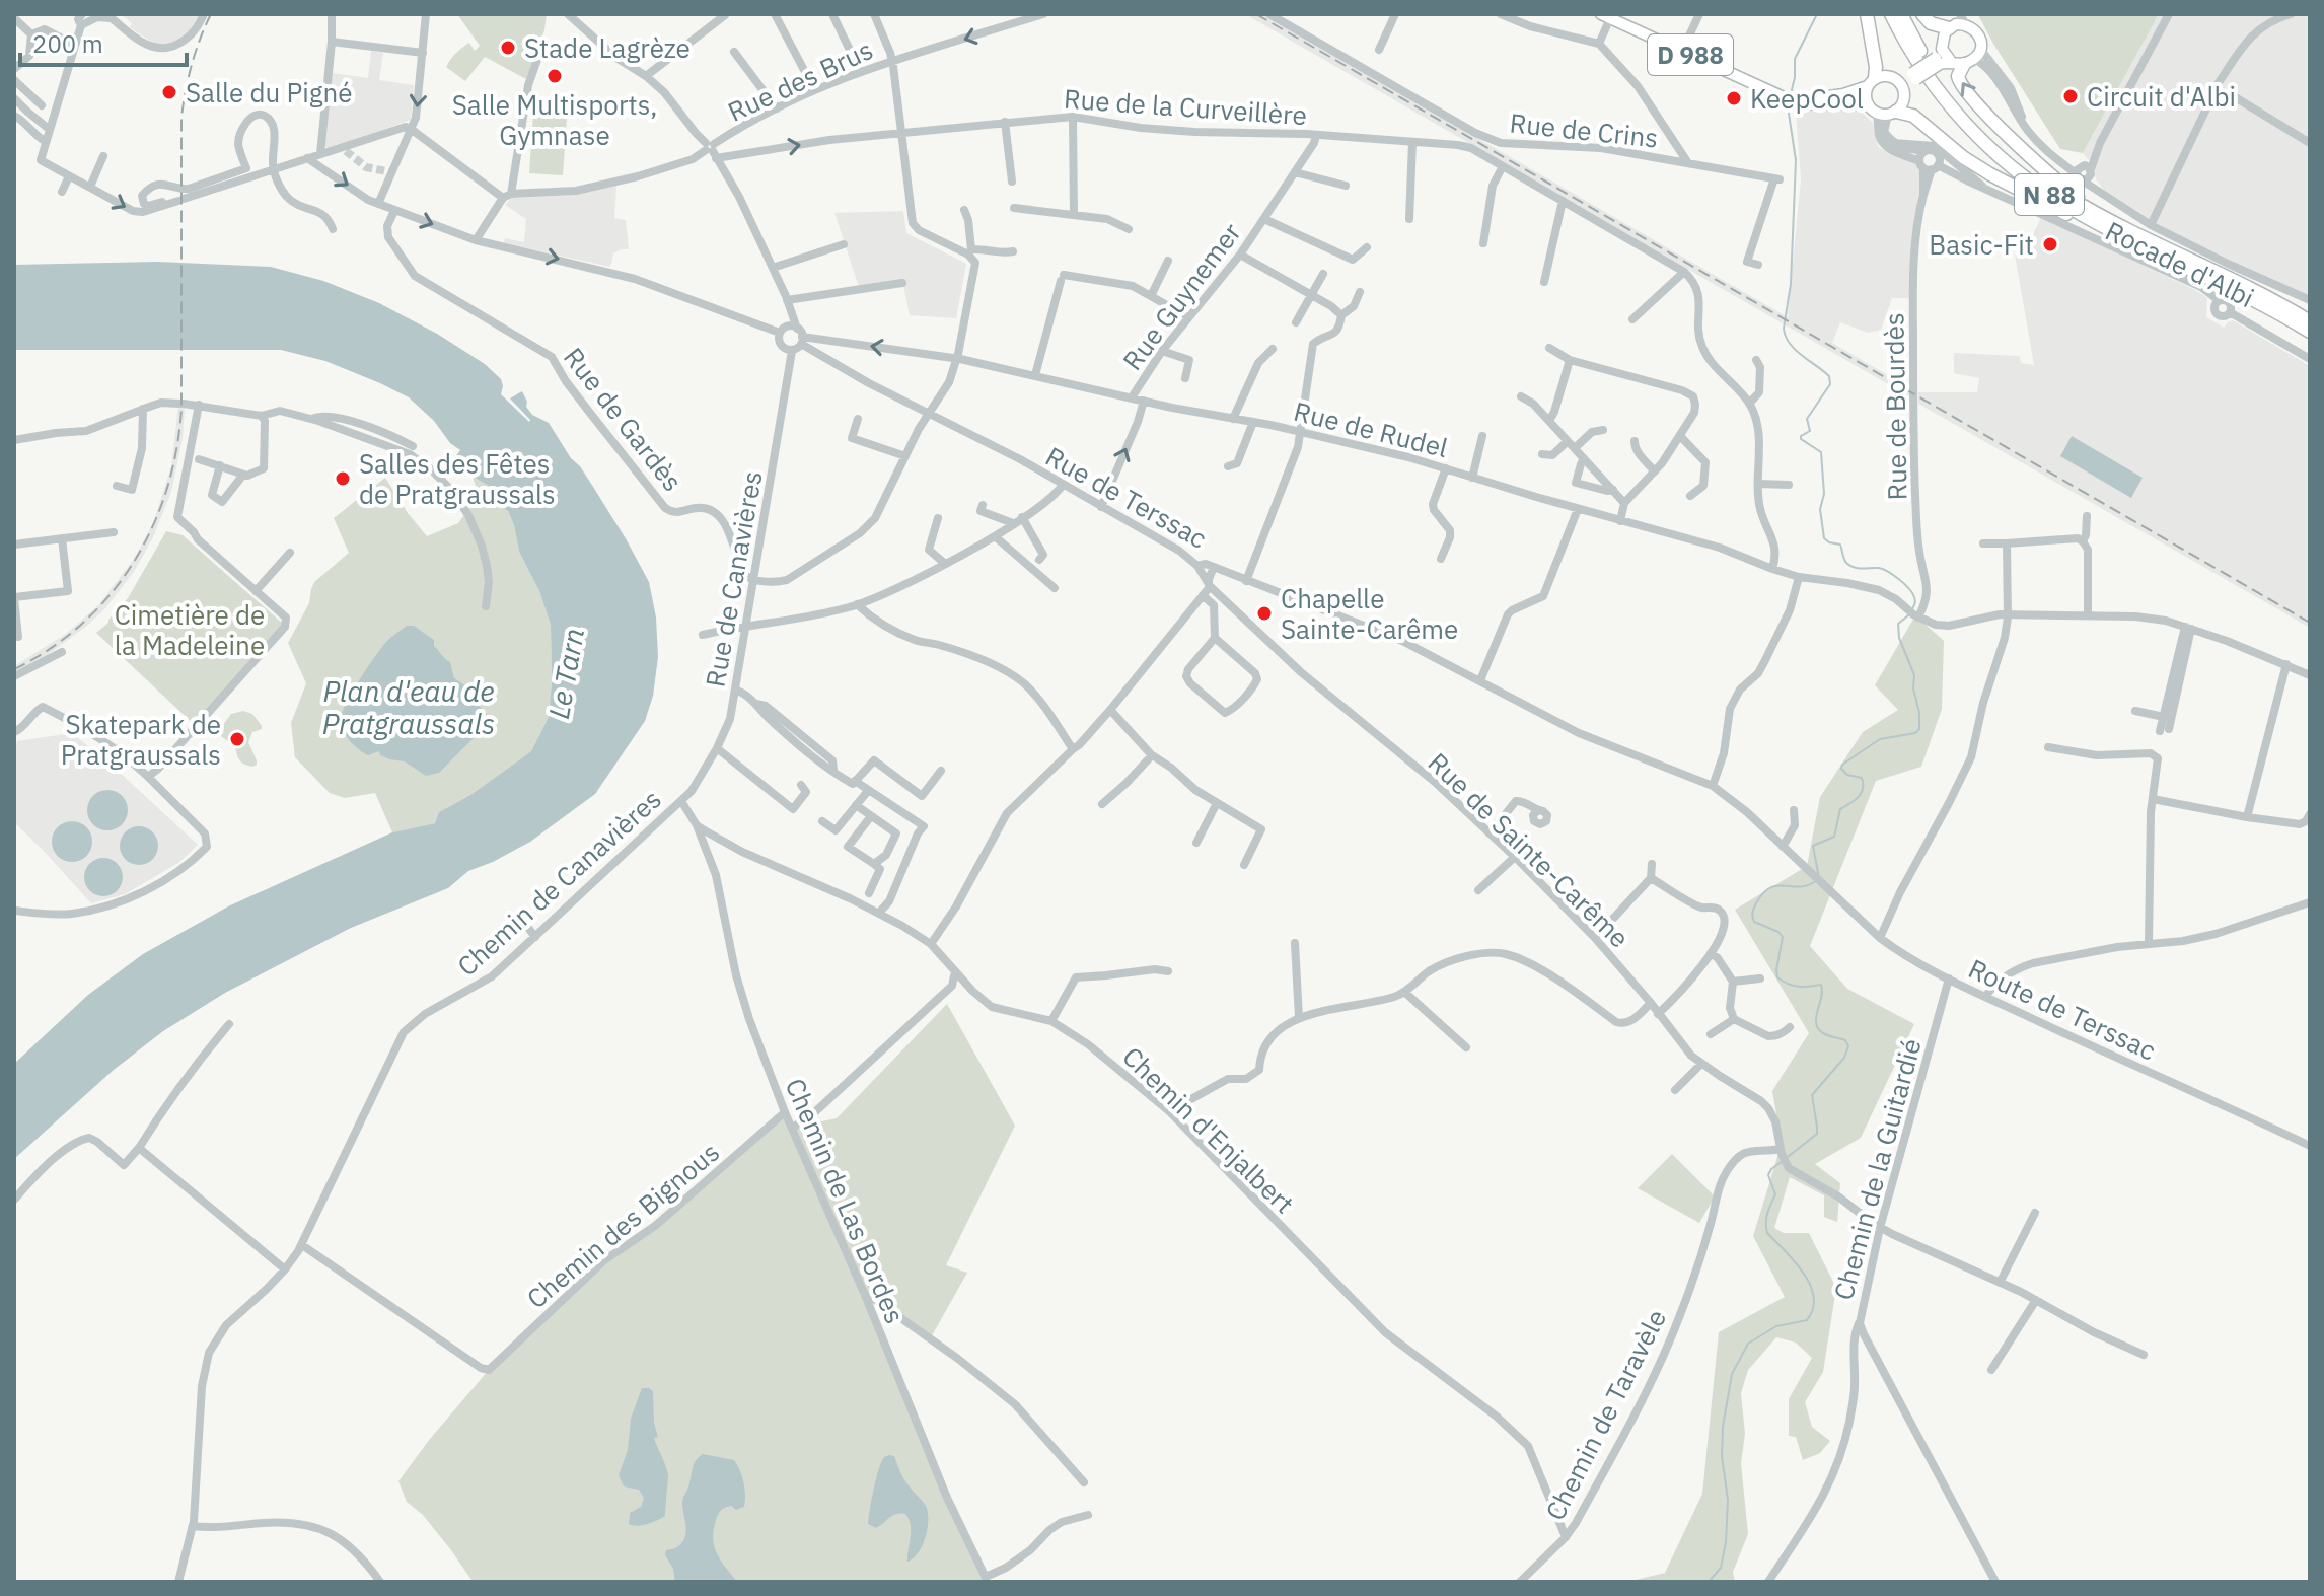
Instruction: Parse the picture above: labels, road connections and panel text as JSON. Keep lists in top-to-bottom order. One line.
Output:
{"streets":{"highway":["N 88","Rocade d'Albi"],"main road":["D 988"],"street":["Rue des Brus","Rue de la Curveillère","Rue de Crins","Rue Guynemer","Rue de Bourdès","Rue de Gardès","Rue de Rudel","Rue de Terssac","Rue de Canavières","Rue de Sainte-Carême","Chemin de Canavières","Route de Terssac","Chemin d'Enjalbert","Chemin de la Guitardié","Chemin de Las Bordes","Chemin des Bignous","Chemin de Taravèle"]},"crossings":[["Rue des Brus","Rue de la Curveillère"],["Rue de la Curveillère","Rue Guynemer"],["Rue Guynemer","Rue de Rudel"],["Rue de Bourdès","Rue de Rudel"],["Rue de Gardès","Rue de Canavières"],["Rue de Rudel","Rue de Terssac"],["Rue de Rudel","Rue de Canavières"],["Rue de Terssac","Rue de Canavières"],["Rue de Terssac","Rue de Sainte-Carême"],["Rue de Terssac","Route de Terssac"],["Rue de Canavières","Chemin de Canavières"],["Rue de Sainte-Carême","Chemin de la Guitardié"],["Rue de Sainte-Carême","Chemin de Taravèle"],["Chemin de Canavières","Chemin des Bignous"],["Route de Terssac","Chemin de la Guitardié"],["Chemin d'Enjalbert","Chemin de Las Bordes"],["Chemin d'Enjalbert","Chemin de Taravèle"],["Chemin de Las Bordes","Chemin des Bignous"]],"one_way":["Rue des Brus"],"water":["Le Tarn","Plan d'eau de Pratgraussals"],"parks":["Cimetière de la Madeleine"],"places":["Stade Lagrèze","Salle Multisports, Gymnase","Salle du Pigné","Circuit d'Albi","KeepCool","Basic-Fit","Salles des Fêtes de Pratgraussals","Chapelle Sainte-Carême","Skatepark de Pratgraussals"],"scale_bar":"200 m"}
